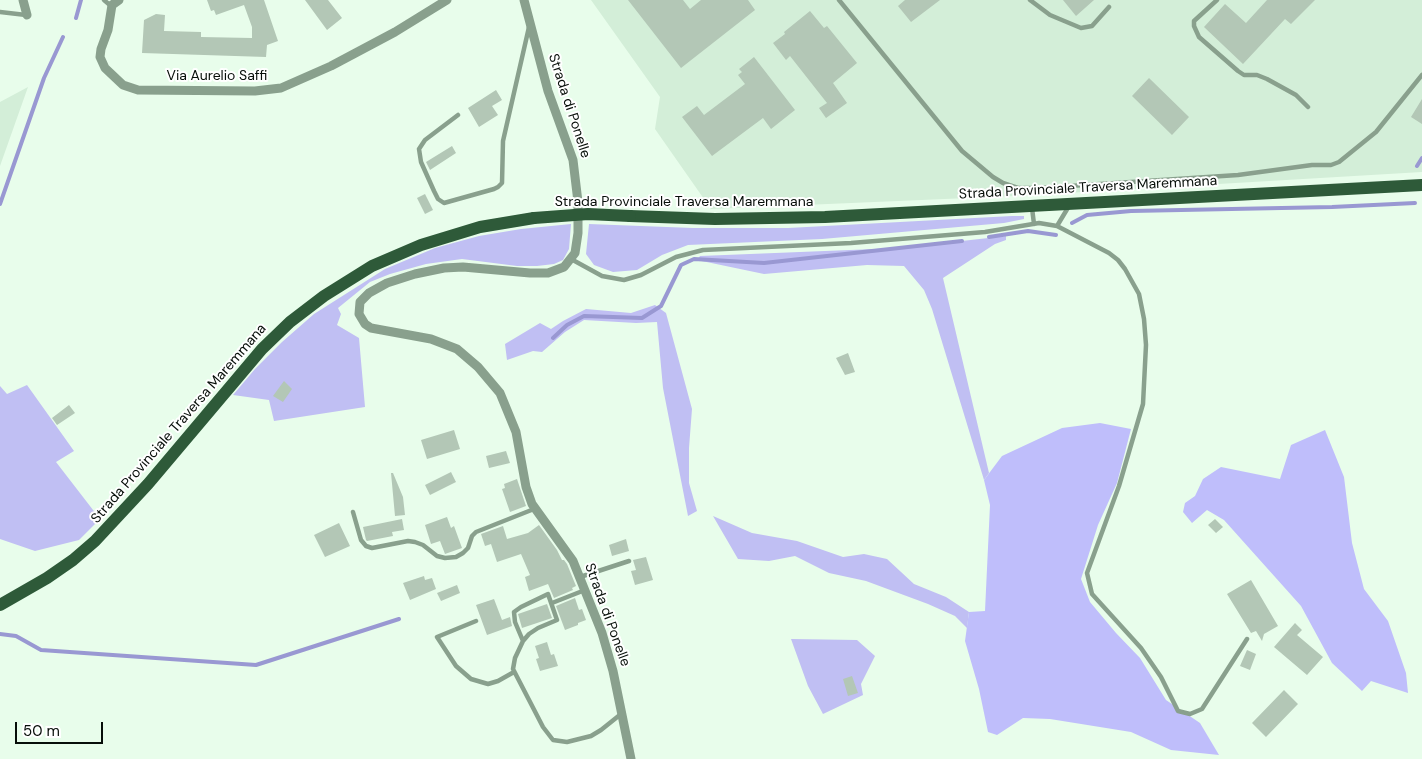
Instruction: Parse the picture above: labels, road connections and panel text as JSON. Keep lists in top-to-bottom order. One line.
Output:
{"streets":{"main road":["Strada Provinciale Traversa Maremmana"],"street":["Via Aurelio Saffi","Strada di Ponelle"]},"scale_bar":"50 m"}
